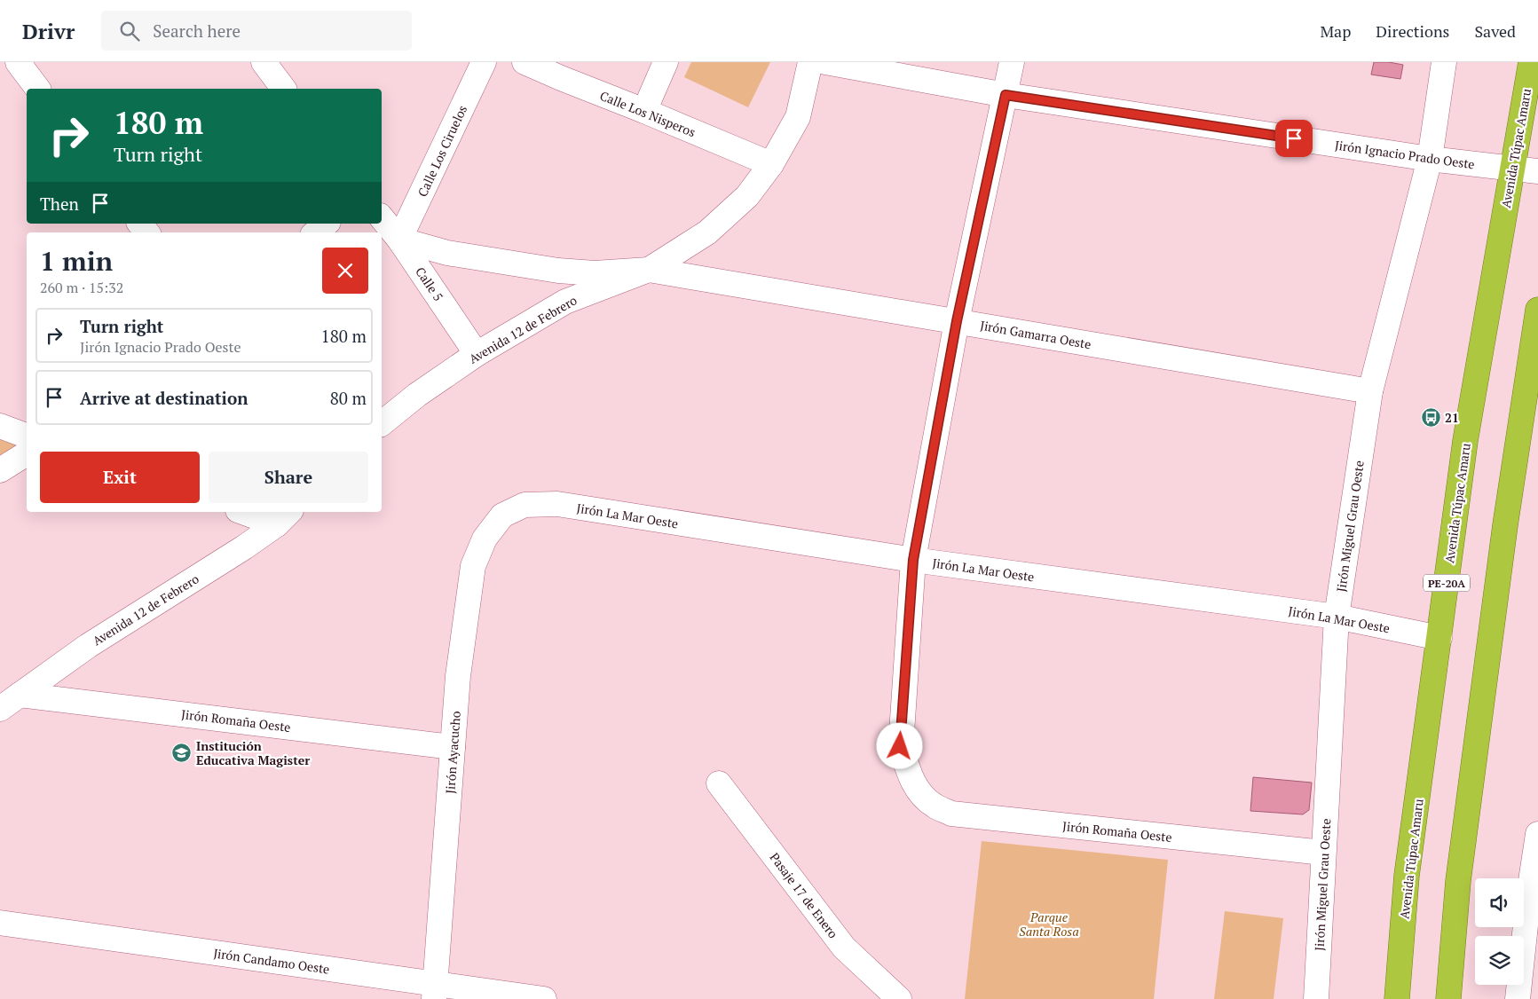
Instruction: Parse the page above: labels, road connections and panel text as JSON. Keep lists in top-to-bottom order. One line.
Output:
{"streets":{"highway":["Avenida Túpac Amaru","PE-20A"],"street":["Calle Los Nisperos","Calle Los Ciruelos","Jirón Ignacio Prado Oeste","Calle 5","Avenida 12 de Febrero","Jirón Gamarra Oeste","Jirón La Mar Oeste","Jirón Miguel Grau Oeste","Jirón Romaña Oeste","Jirón Ayacucho","Pasaje 17 de Enero","Jirón Candamo Oeste"]},"crossings":[["Calle Los Nisperos","Avenida 12 de Febrero"],["Avenida Túpac Amaru","Jirón Ignacio Prado Oeste"],["Avenida Túpac Amaru","Jirón La Mar Oeste"],["Calle Los Ciruelos","Calle 5"],["Calle Los Ciruelos","Jirón Gamarra Oeste"],["Jirón Ignacio Prado Oeste","Jirón Miguel Grau Oeste"],["Calle 5","Avenida 12 de Febrero"],["Calle 5","Jirón Gamarra Oeste"],["Avenida 12 de Febrero","Jirón Gamarra Oeste"],["Avenida 12 de Febrero","Jirón Romaña Oeste"],["Jirón Gamarra Oeste","Jirón Miguel Grau Oeste"],["Jirón La Mar Oeste","Jirón Miguel Grau Oeste"],["Jirón La Mar Oeste","Jirón Romaña Oeste"],["Jirón La Mar Oeste","Jirón Ayacucho"],["Jirón Miguel Grau Oeste","Jirón Romaña Oeste"],["Jirón Romaña Oeste","Jirón Ayacucho"],["Jirón Ayacucho","Jirón Candamo Oeste"]],"parks":["Parque Santa Rosa"],"places":{"bus stop":["21"],"school or university":["Institución Educativa Magister"]},"page":{"header":"Drivr","search":"Search here","nav":["Map","Directions","Saved"],"turn":["180 m","Turn right"],"then":"Then","heading":["1 min","260 m · 15:32"],"list":[{"name":"Turn right","note":"Jirón Ignacio Prado Oeste","value":"180 m"},{"name":"Arrive at destination","value":"80 m"}],"buttons":["Exit","Share"]}}
